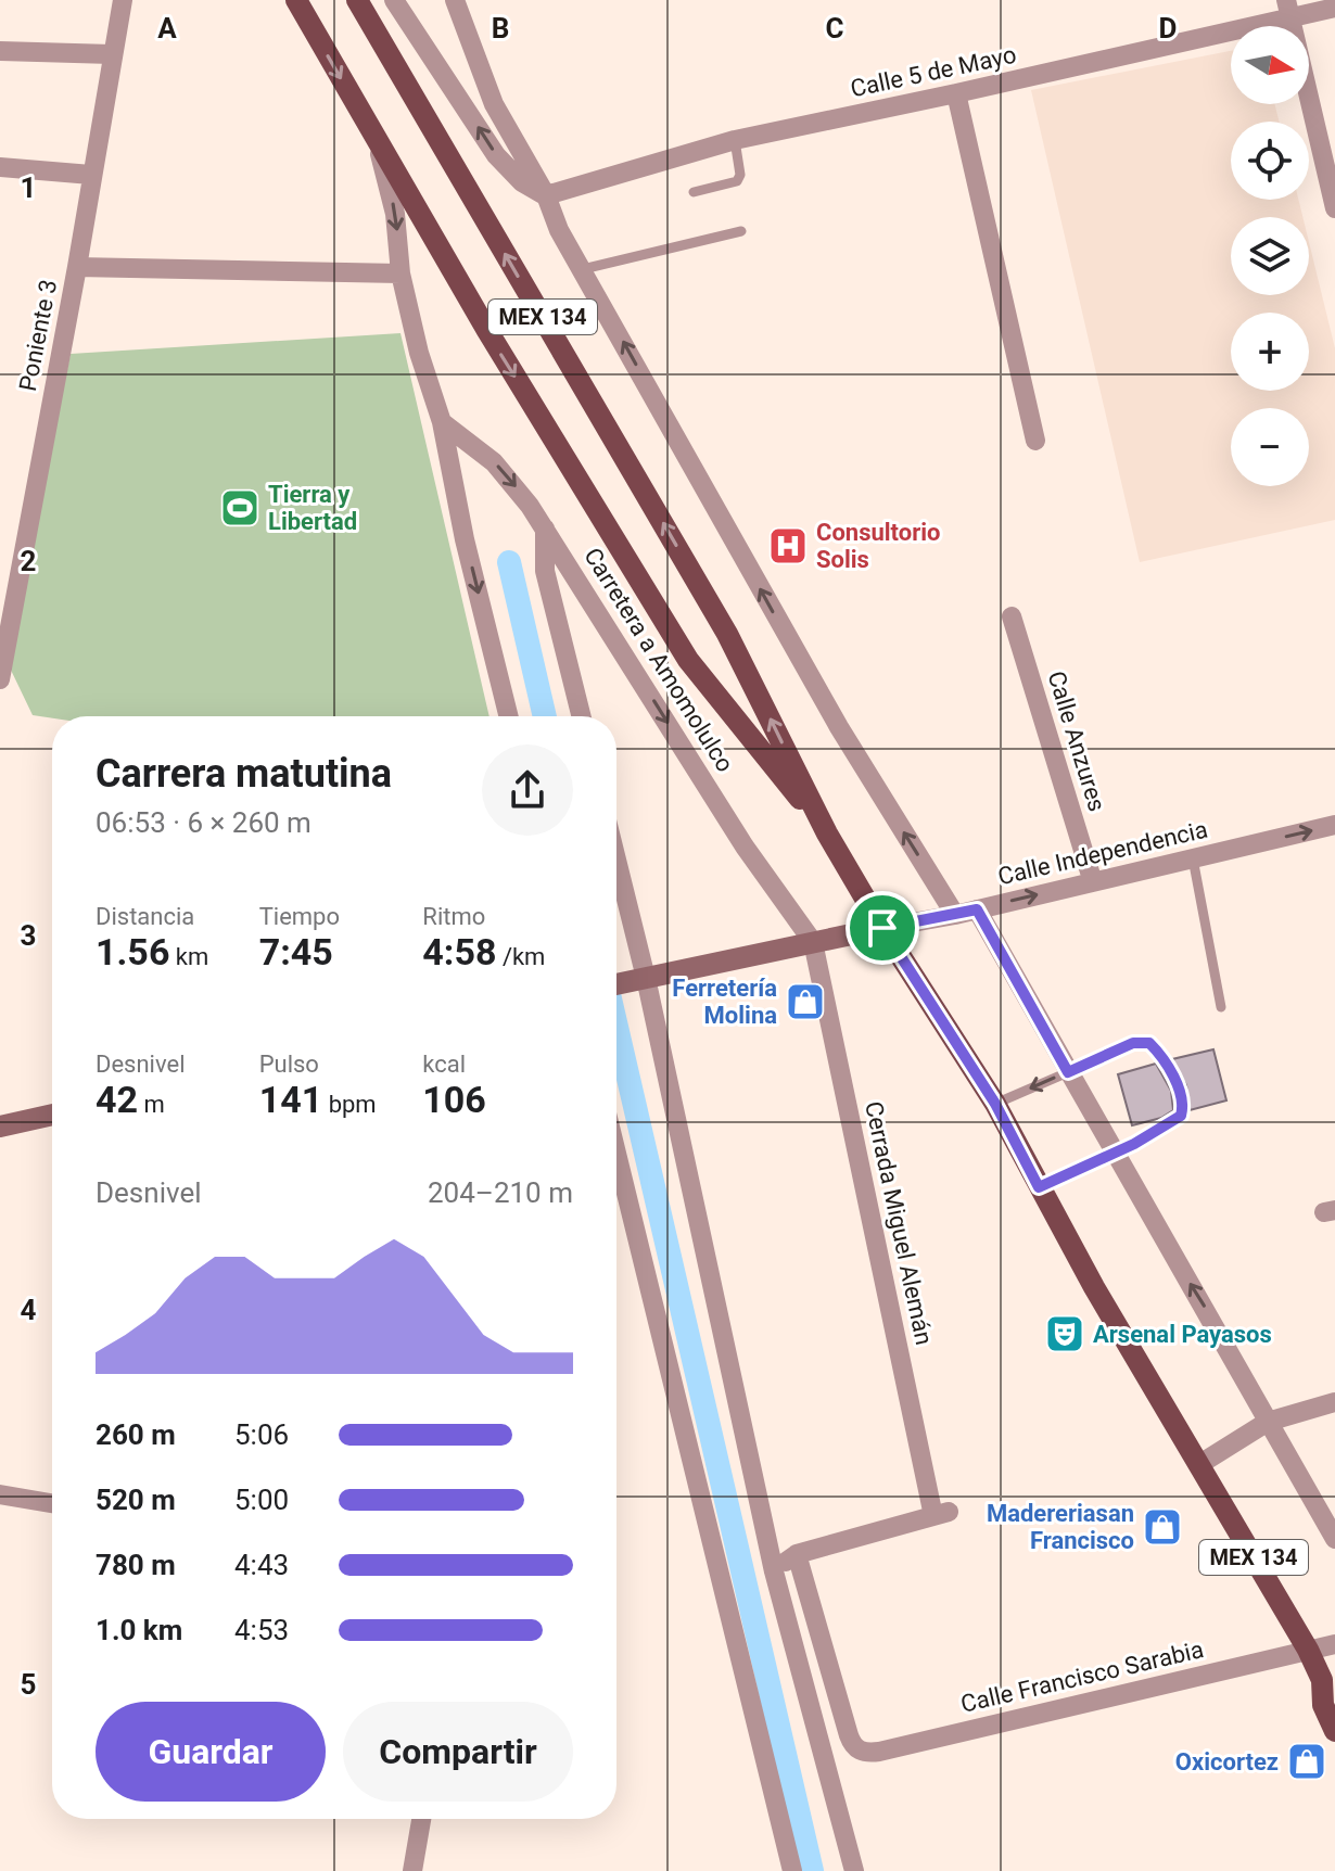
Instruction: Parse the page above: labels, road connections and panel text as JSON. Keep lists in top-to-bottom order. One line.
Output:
{"streets":{"main road":["MEX 134"],"street":["Calle 5 de Mayo","Poniente 3","Carretera a Amomolulco","Calle Anzures","Calle Independencia","Cerrada Miguel Alemán","Calle Francisco Sarabia"]},"crossings":[["MEX 134","Calle Independencia"],["MEX 134","Calle Francisco Sarabia"],["Carretera a Amomolulco","Cerrada Miguel Alemán"],["Calle Anzures","Calle Independencia"],["Cerrada Miguel Alemán","Calle Francisco Sarabia"]],"one_way":["Calle Independencia"],"places":{"sports":["Tierra y Libertad"],"hospital":["Consultorio Solis"],"shop":["Ferretería Molina","Madereriasan Francisco","Oxicortez"],"theatre":["Arsenal Payasos"]},"north":"right","page":{"map_buttons":["+","−"],"heading":["Carrera matutina","06:53 · 6 × 260 m"],"stats":[["Distancia","1.56 km"],["Tiempo","7:45"],["Ritmo","4:58 /km"],["Desnivel","42 m"],["Pulso","141 bpm"],["kcal","106"]],"chart":["Desnivel","204–210 m"],"list":[{"name":"260 m","note":"5:06"},{"name":"520 m","note":"5:00"},{"name":"780 m","note":"4:43"},{"name":"1.0 km","note":"4:53"}],"buttons":["Guardar","Compartir"]},"grid":{"columns":["A","B","C","D"],"rows":["1","2","3","4","5"]}}
